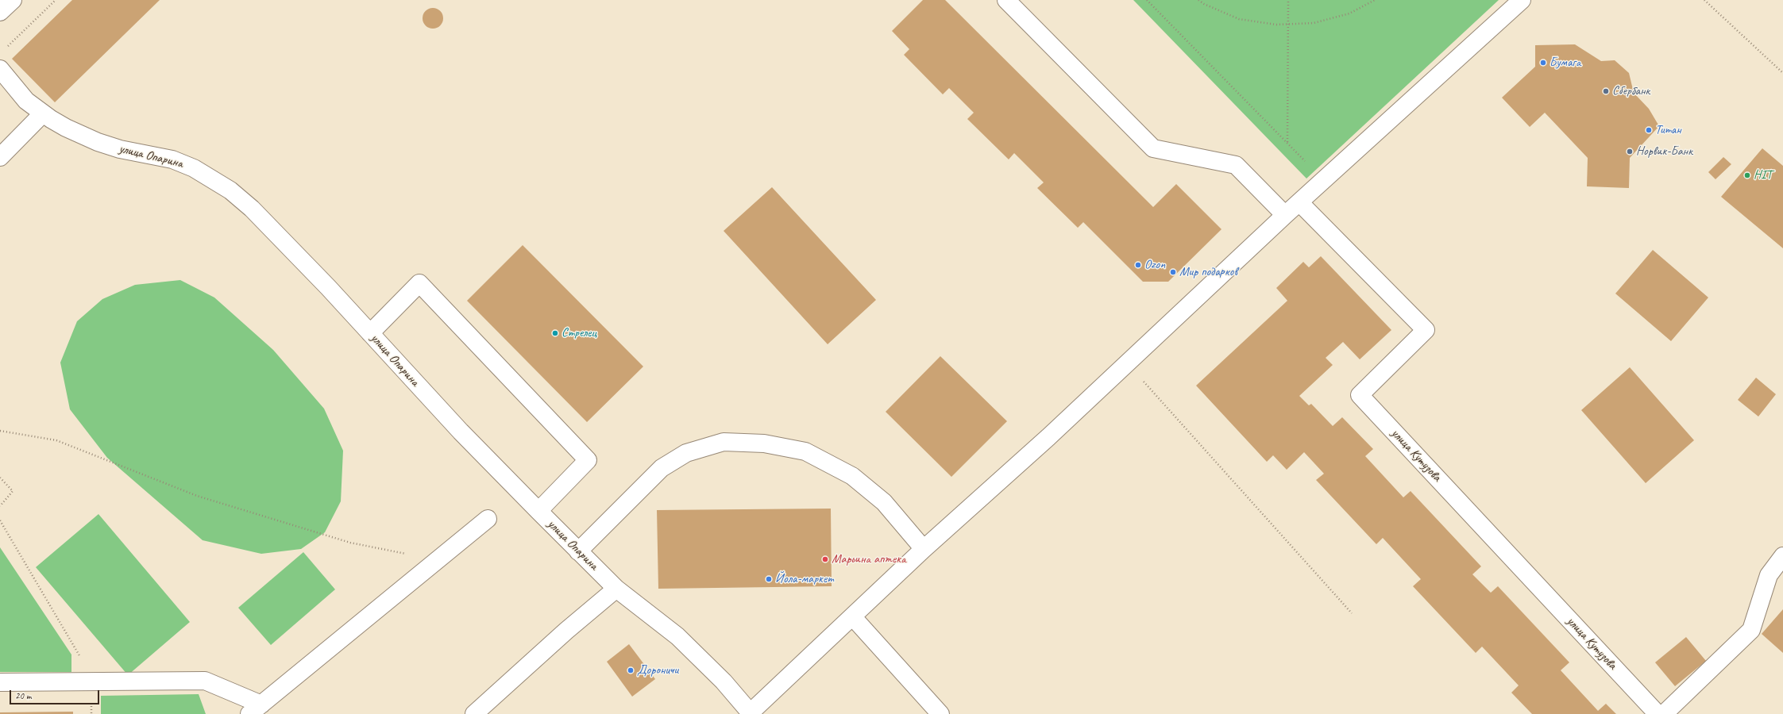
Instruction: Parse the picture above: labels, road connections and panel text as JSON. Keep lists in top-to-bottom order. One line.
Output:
{"streets":{"street":["улица Опарина","улица Кутузова"]},"places":["Бумага","Сбербанк","Титан","Норвик-Банк","HIT","Ozon","Мир подарков","Стрелец","Марьина аптека","Йола-маркет","Дороничи"],"scale_bar":"20 m"}
